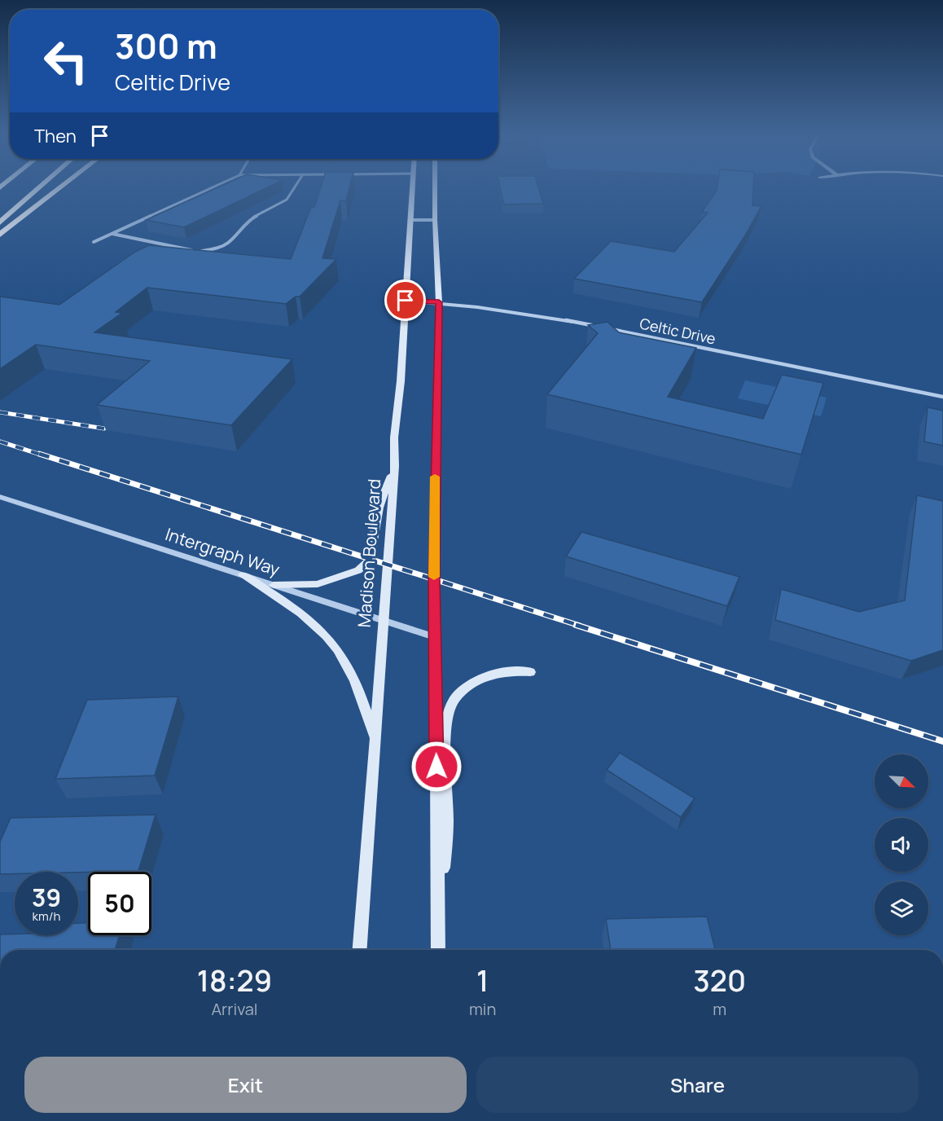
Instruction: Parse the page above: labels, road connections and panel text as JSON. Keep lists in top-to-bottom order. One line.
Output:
{"streets":{"main road":["Madison Boulevard"],"street":["Celtic Drive","Intergraph Way"]},"crossings":[["Celtic Drive","Madison Boulevard"],["Intergraph Way","Madison Boulevard"]],"north":"bottom right","page":{"turn":["300 m","Celtic Drive"],"then":"Then","speed":"39 km/h","limit":"50","eta":["18:29","Arrival","1","min","320","m"],"buttons":["Exit","Share"]}}
